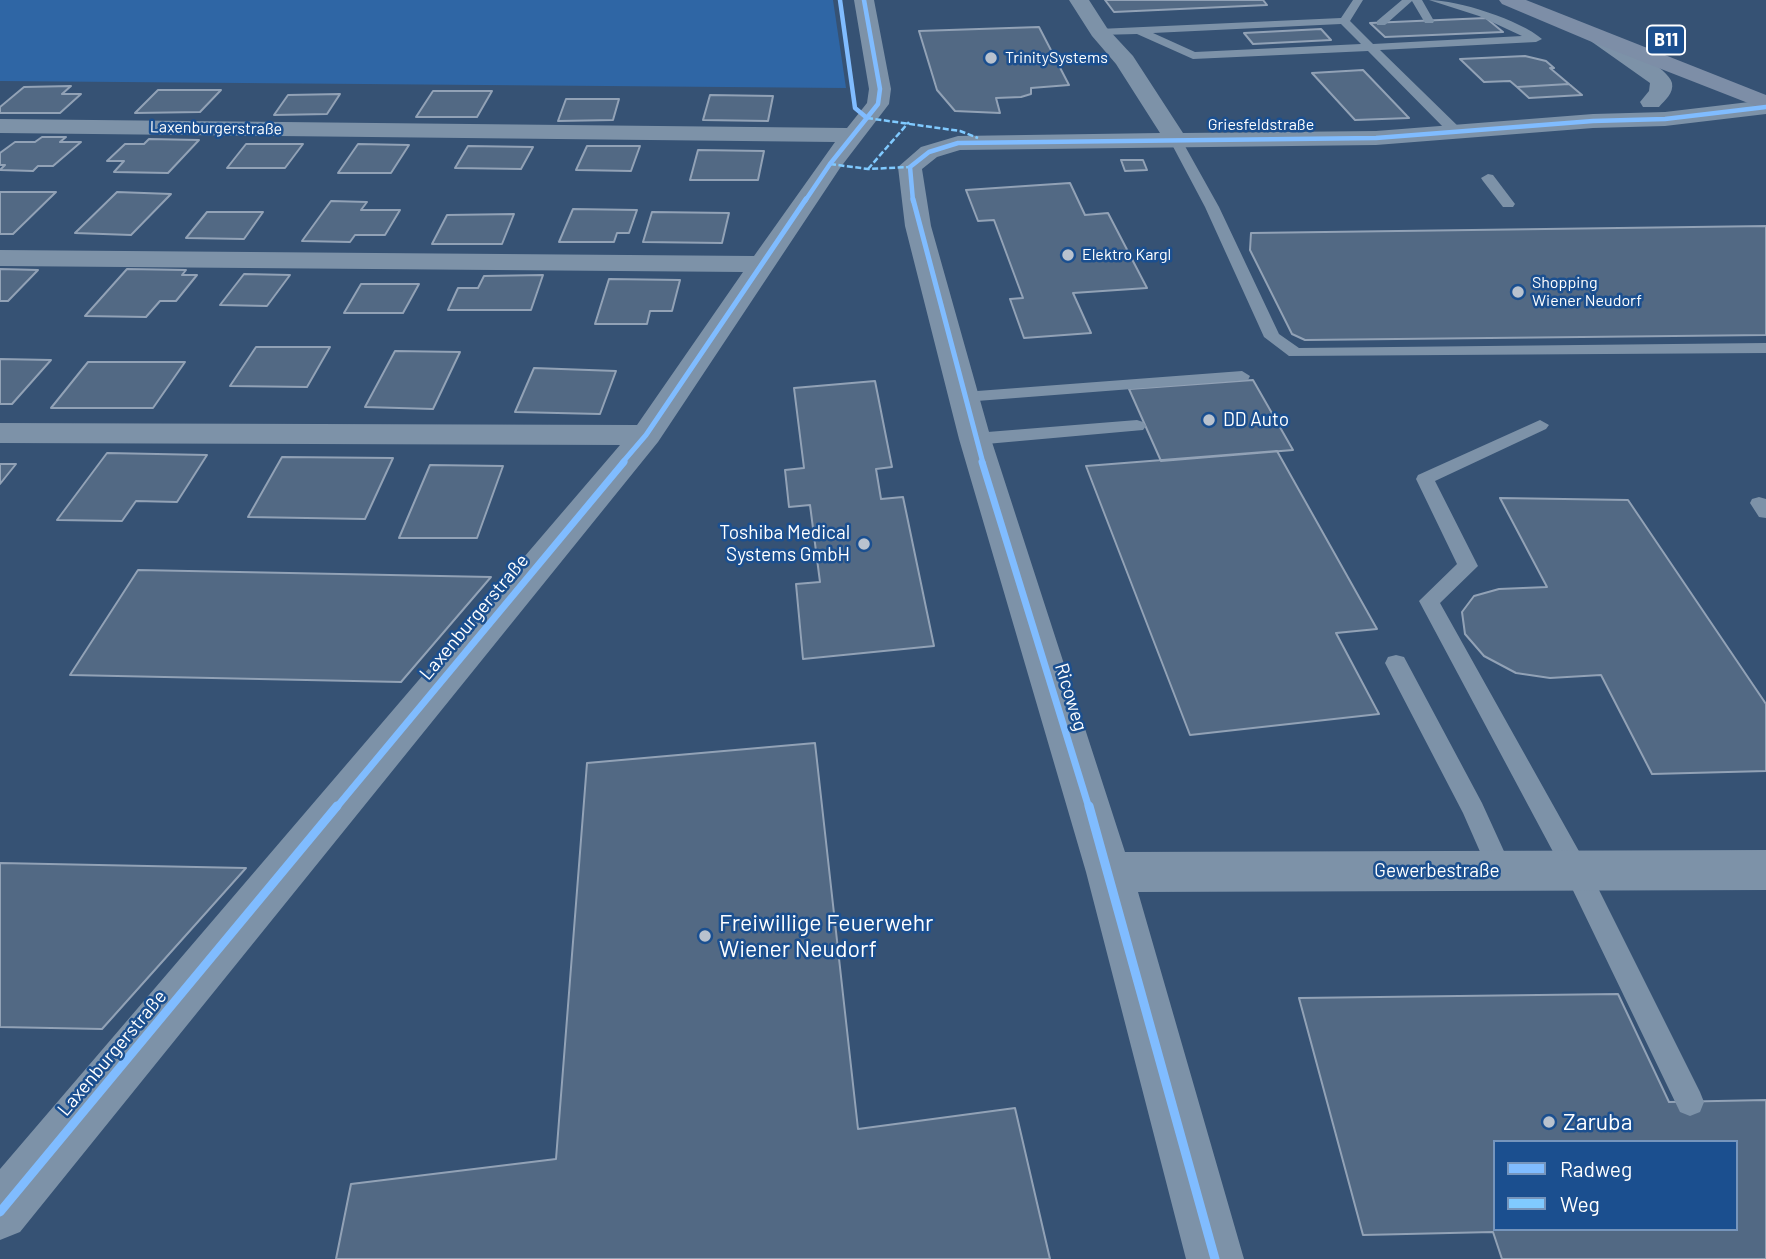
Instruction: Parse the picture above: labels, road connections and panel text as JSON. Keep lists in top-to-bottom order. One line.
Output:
{"streets":{"main road":["B11"],"street":["Griesfeldstraße","Laxenburgerstraße","Ricoweg","Gewerbestraße"]},"crossings":[["B11","Griesfeldstraße"],["Griesfeldstraße","Ricoweg"],["Ricoweg","Gewerbestraße"]],"places":["TrinitySystems","Elektro Kargl","Shopping Wiener Neudorf","DD Auto","Toshiba Medical Systems GmbH","Freiwillige Feuerwehr Wiener Neudorf","Zaruba"],"legend":["Radweg","Weg"]}
